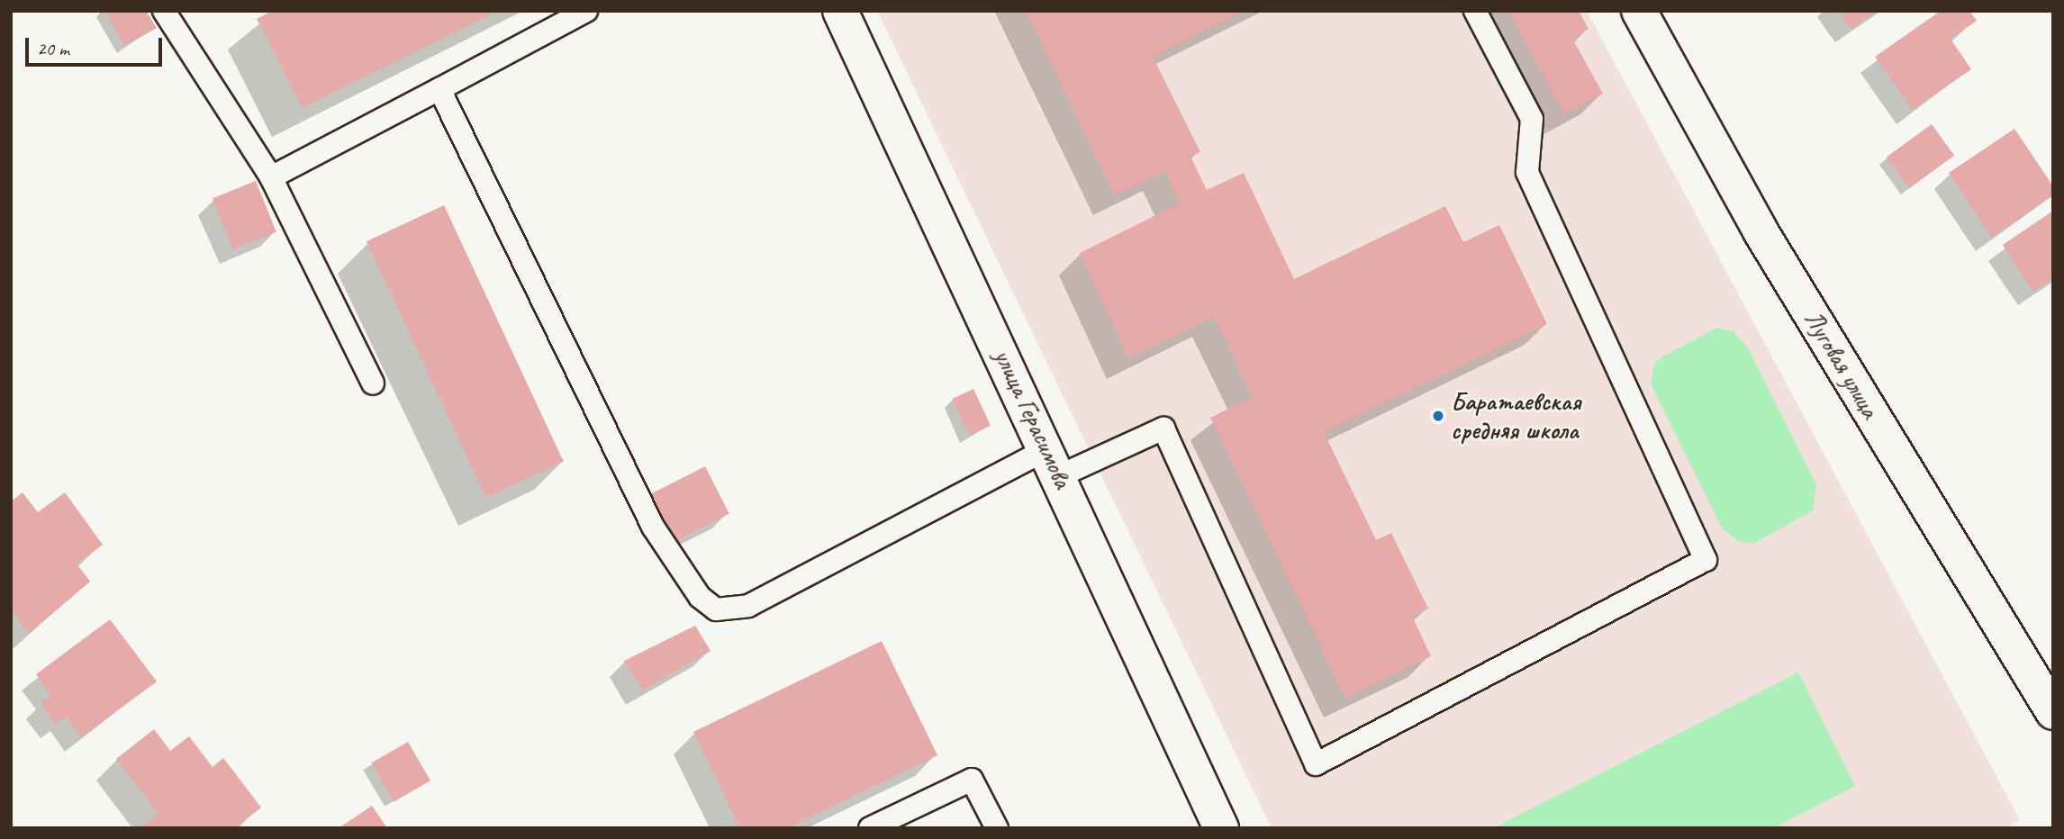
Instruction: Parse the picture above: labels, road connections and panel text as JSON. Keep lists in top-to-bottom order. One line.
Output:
{"streets":{"street":["Луговая улица","улица Герасимова"]},"places":["Баратаевская средняя школа"],"scale_bar":"20 m"}
